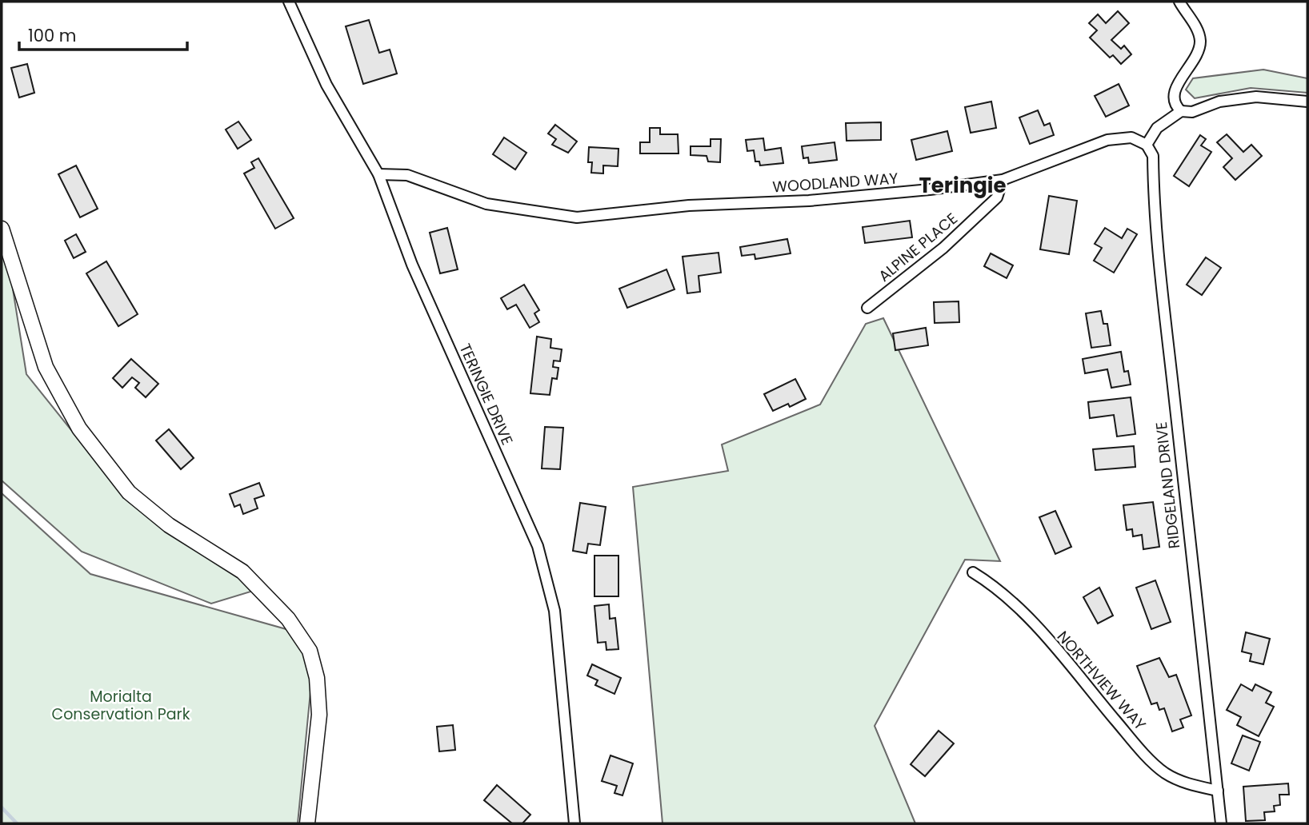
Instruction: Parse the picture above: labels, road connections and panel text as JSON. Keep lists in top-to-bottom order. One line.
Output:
{"streets":{"street":["WOODLAND WAY","ALPINE PLACE","TERINGIE DRIVE","RIDGELAND DRIVE","NORTHVIEW WAY"]},"crossings":[["WOODLAND WAY","ALPINE PLACE"],["WOODLAND WAY","TERINGIE DRIVE"],["WOODLAND WAY","RIDGELAND DRIVE"],["RIDGELAND DRIVE","NORTHVIEW WAY"]],"districts":["Teringie"],"parks":["Morialta Conservation Park"],"scale_bar":"100 m"}
